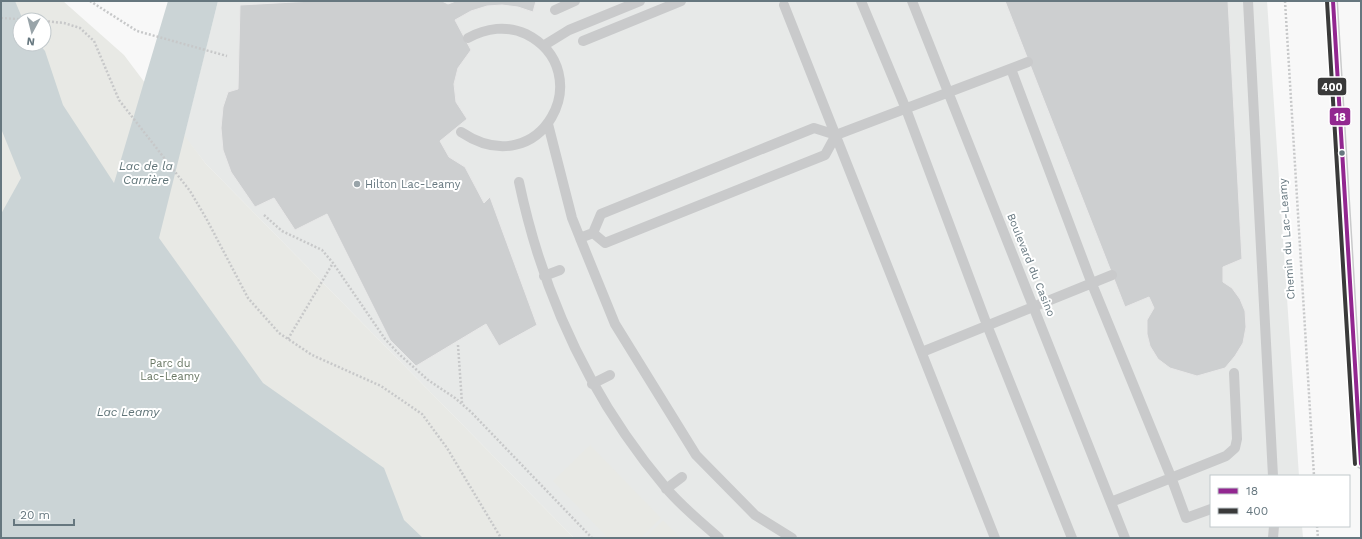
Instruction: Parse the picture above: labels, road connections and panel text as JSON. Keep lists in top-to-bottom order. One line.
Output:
{"streets":{"lane":["Boulevard du Casino"],"path":["Chemin du Lac-Leamy"]},"water":["Lac de la Carrière","Lac Leamy"],"parks":["Parc du Lac-Leamy"],"places":["Hilton Lac-Leamy"],"lines":["transit line 18","transit line 400"],"legend":["18","400"],"scale_bar":"20 m","north":"bottom"}
